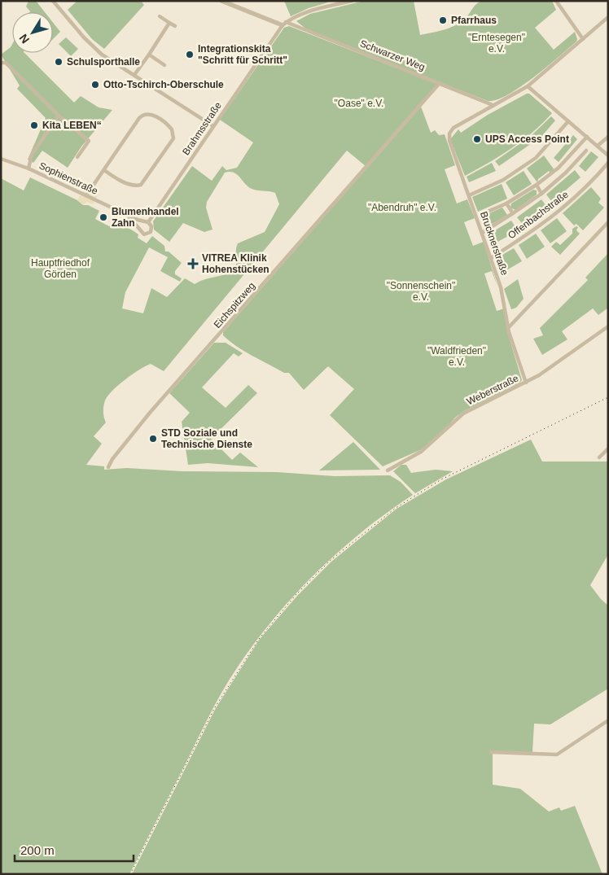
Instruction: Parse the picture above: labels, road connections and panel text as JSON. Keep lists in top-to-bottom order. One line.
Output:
{"streets":{"street":["Schwarzer Weg","Brahmsstraße","Sophienstraße","Offenbachstraße","Brucknerstraße","Eichspitzweg","Weberstraße"]},"crossings":[["Schwarzer Weg","Brahmsstraße"],["Schwarzer Weg","Brucknerstraße"],["Schwarzer Weg","Eichspitzweg"],["Brahmsstraße","Sophienstraße"],["Offenbachstraße","Brucknerstraße"],["Brucknerstraße","Weberstraße"]],"parks":["\"Erntesegen\" e.V.","\"Oase\" e.V.","\"Abendruh\" e.V.","Hauptfriedhof Görden","\"Sonnenschein\" e.V.","\"Waldfrieden\" e.V."],"places":{"other":["Pfarrhaus","Integrationskita \"Schritt für Schritt\"","Schulsporthalle","Otto-Tschirch-Oberschule","Kita LEBEN“","UPS Access Point","Blumenhandel Zahn","STD Soziale und Technische Dienste"],"health":["VITREA Klinik Hohenstücken"]},"scale_bar":"200 m","north":"bottom left"}
